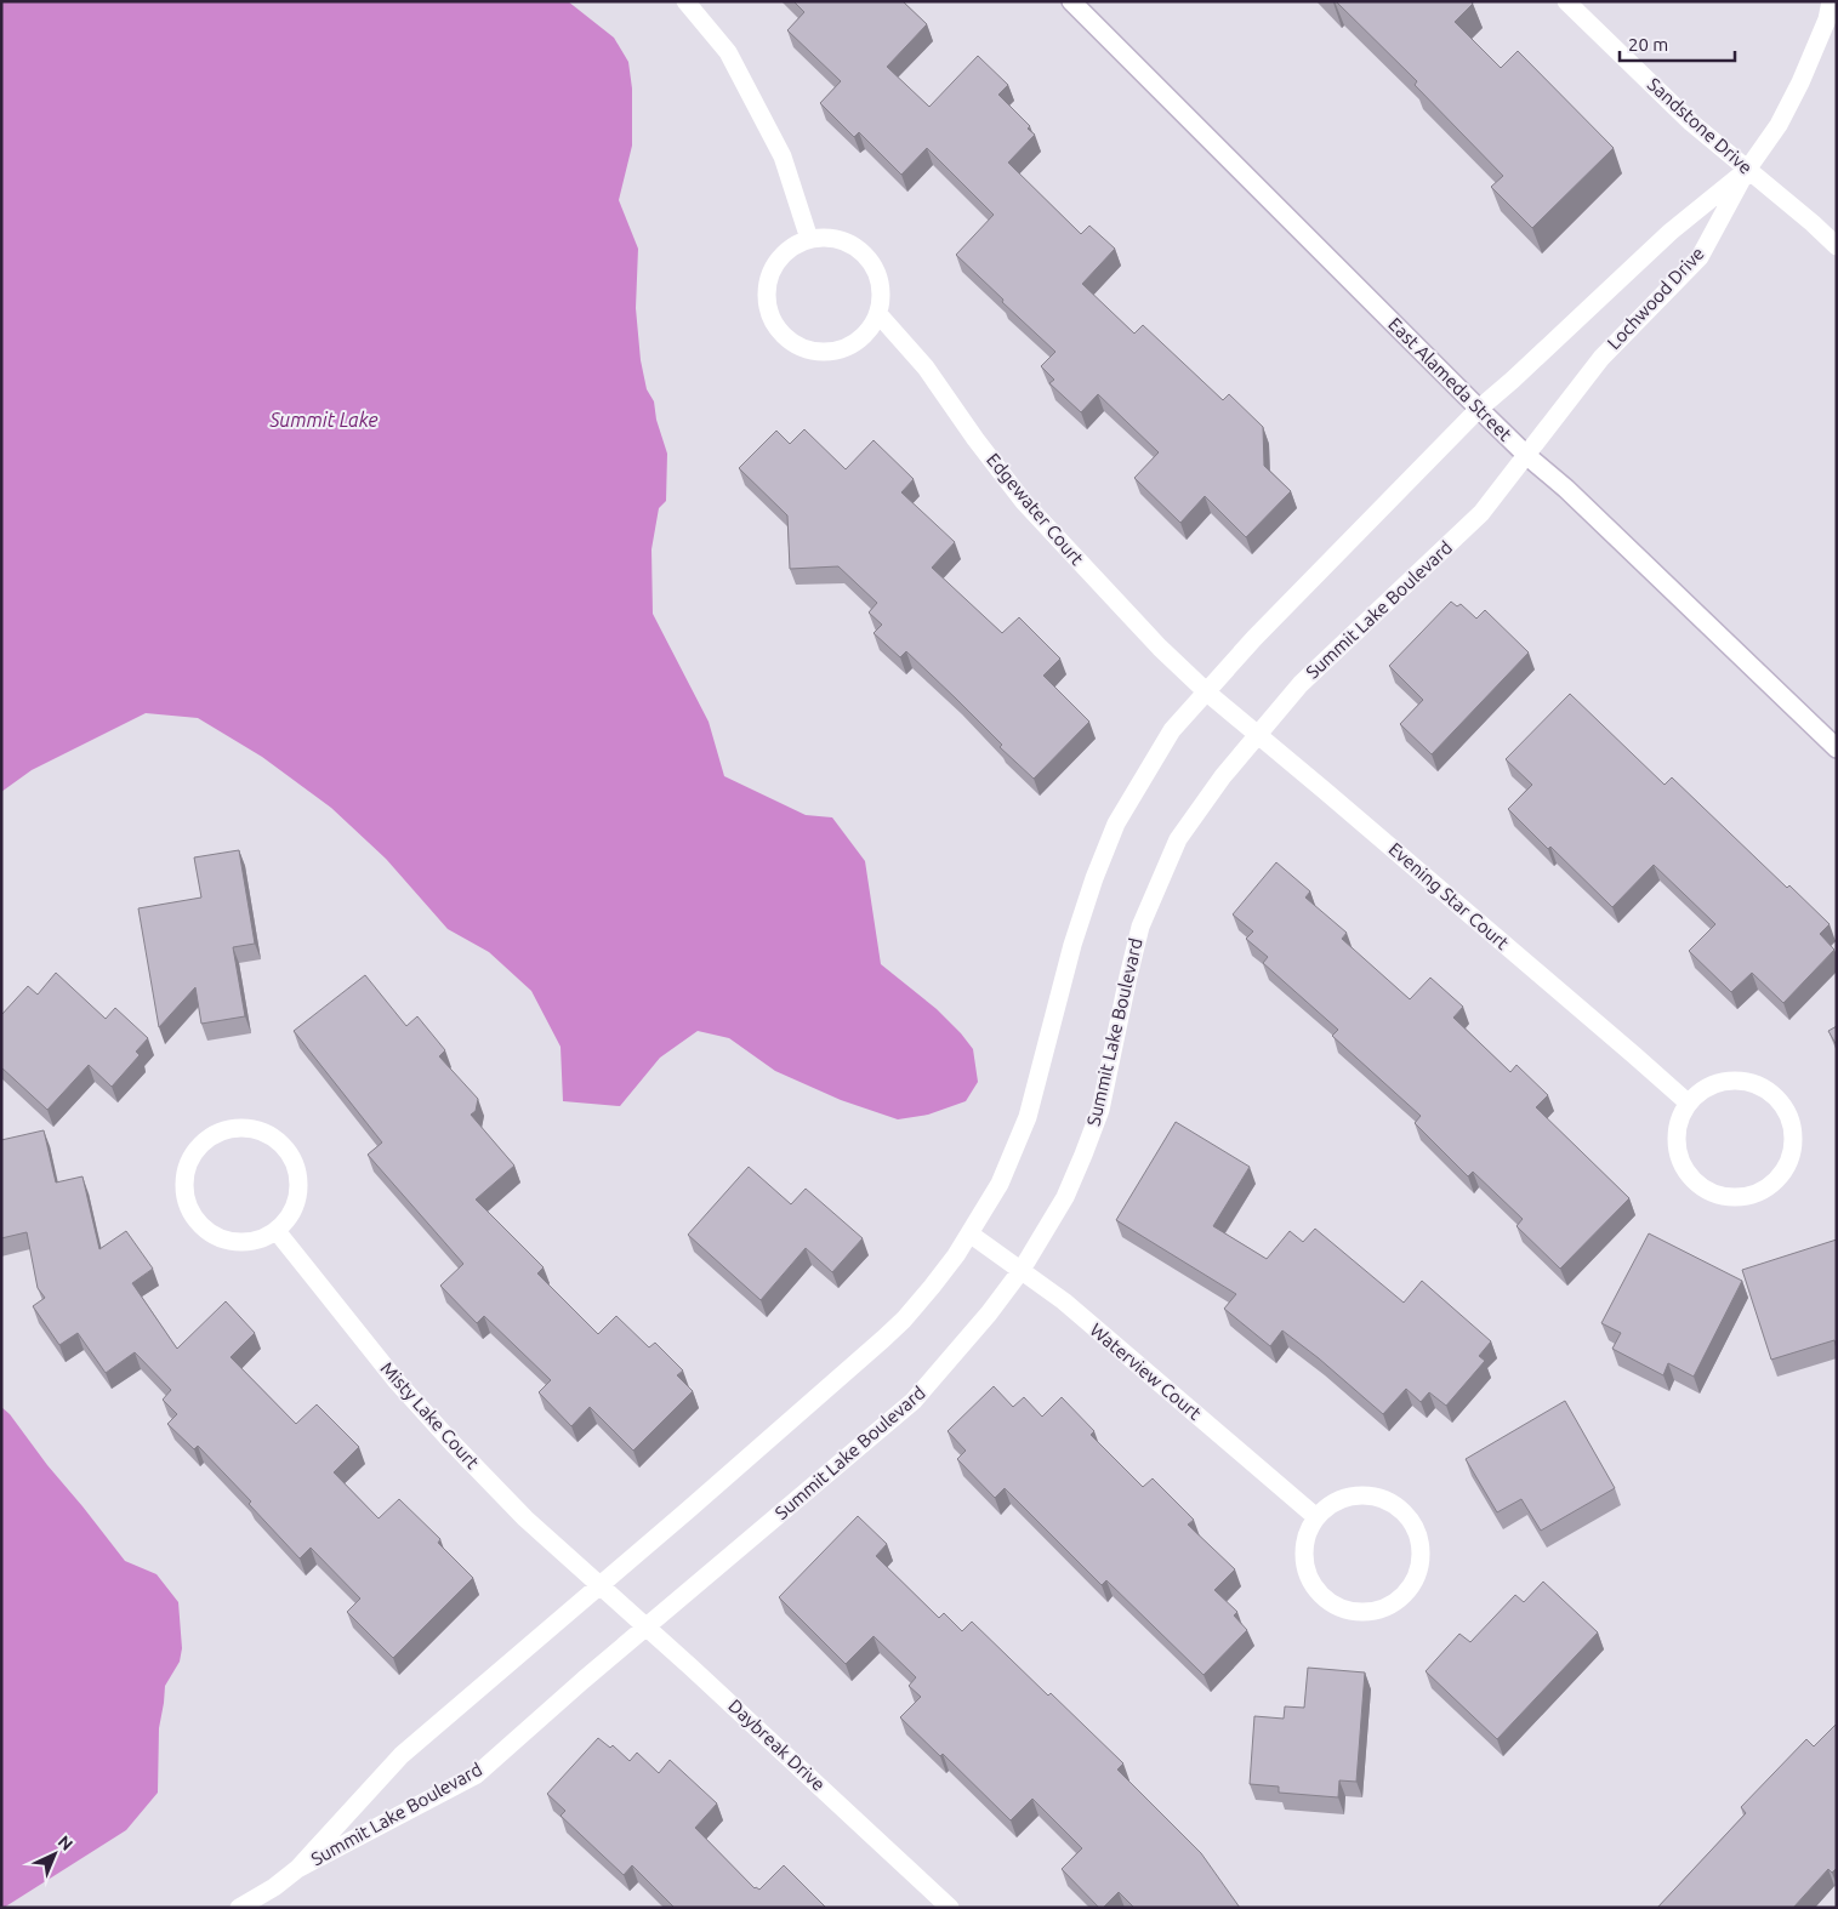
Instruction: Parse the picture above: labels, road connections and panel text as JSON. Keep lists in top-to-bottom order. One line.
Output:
{"streets":{"street":["Sandstone Drive","Lochwood Drive","East Alameda Street","Edgewater Court","Summit Lake Boulevard","Evening Star Court","Waterview Court","Misty Lake Court","Daybreak Drive"]},"crossings":[["Sandstone Drive","Lochwood Drive"],["Lochwood Drive","Summit Lake Boulevard"],["East Alameda Street","Summit Lake Boulevard"],["Edgewater Court","Summit Lake Boulevard"],["Edgewater Court","Evening Star Court"],["Summit Lake Boulevard","Evening Star Court"],["Summit Lake Boulevard","Waterview Court"],["Summit Lake Boulevard","Misty Lake Court"],["Summit Lake Boulevard","Daybreak Drive"],["Misty Lake Court","Daybreak Drive"]],"water":["Summit Lake"],"scale_bar":"20 m","north":"top right"}
